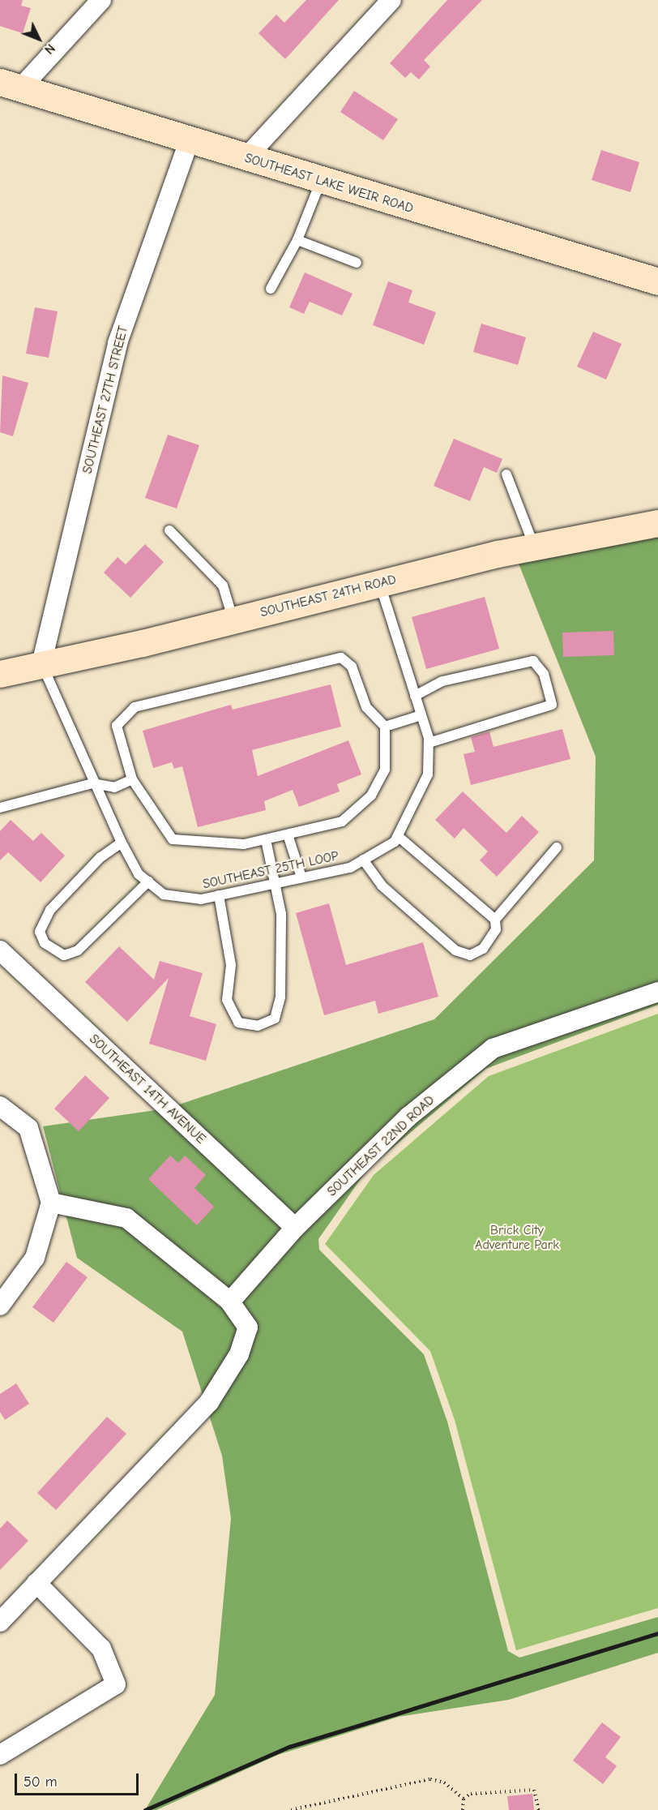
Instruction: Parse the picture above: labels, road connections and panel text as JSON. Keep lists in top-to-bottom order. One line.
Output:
{"streets":{"street":["SOUTHEAST LAKE WEIR ROAD","SOUTHEAST 27TH STREET","SOUTHEAST 24TH ROAD","SOUTHEAST 14TH AVENUE","SOUTHEAST 22ND ROAD"],"lane":["SOUTHEAST 25TH LOOP"]},"crossings":[["SOUTHEAST LAKE WEIR ROAD","SOUTHEAST 27TH STREET"],["SOUTHEAST 27TH STREET","SOUTHEAST 24TH ROAD"],["SOUTHEAST 27TH STREET","SOUTHEAST 25TH LOOP"],["SOUTHEAST 24TH ROAD","SOUTHEAST 25TH LOOP"],["SOUTHEAST 14TH AVENUE","SOUTHEAST 22ND ROAD"]],"parks":["Brick City Adventure Park"],"scale_bar":"50 m","north":"bottom right"}
